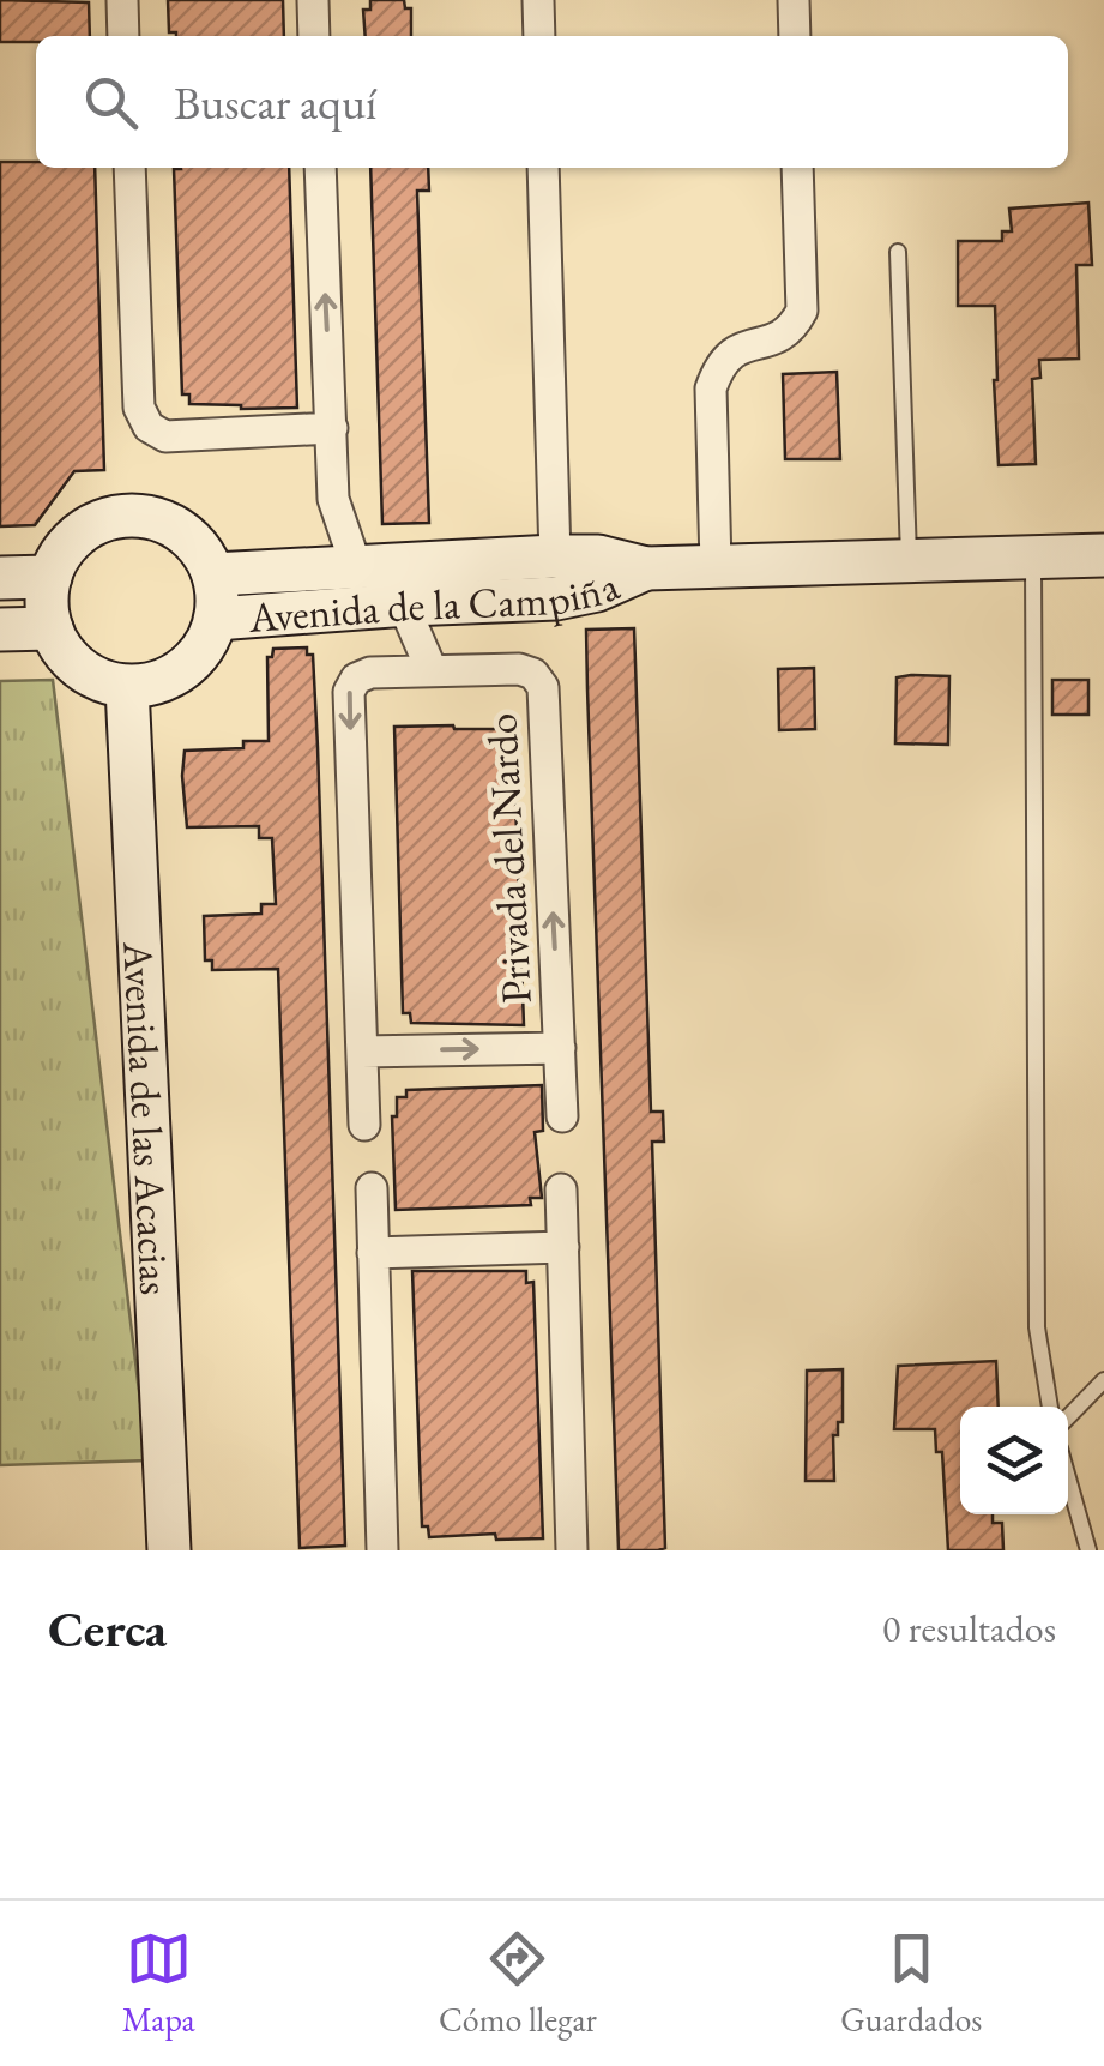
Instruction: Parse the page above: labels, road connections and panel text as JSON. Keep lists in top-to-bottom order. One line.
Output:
{"streets":{"street":["Avenida de la Campiña","Privada del Nardo","Avenida de las Acacias"]},"crossings":[["Avenida de la Campiña","Avenida de las Acacias"]],"page":{"search":"Buscar aquí","heading":["Cerca","0 resultados"],"nav":["Mapa","Cómo llegar","Guardados"]}}
